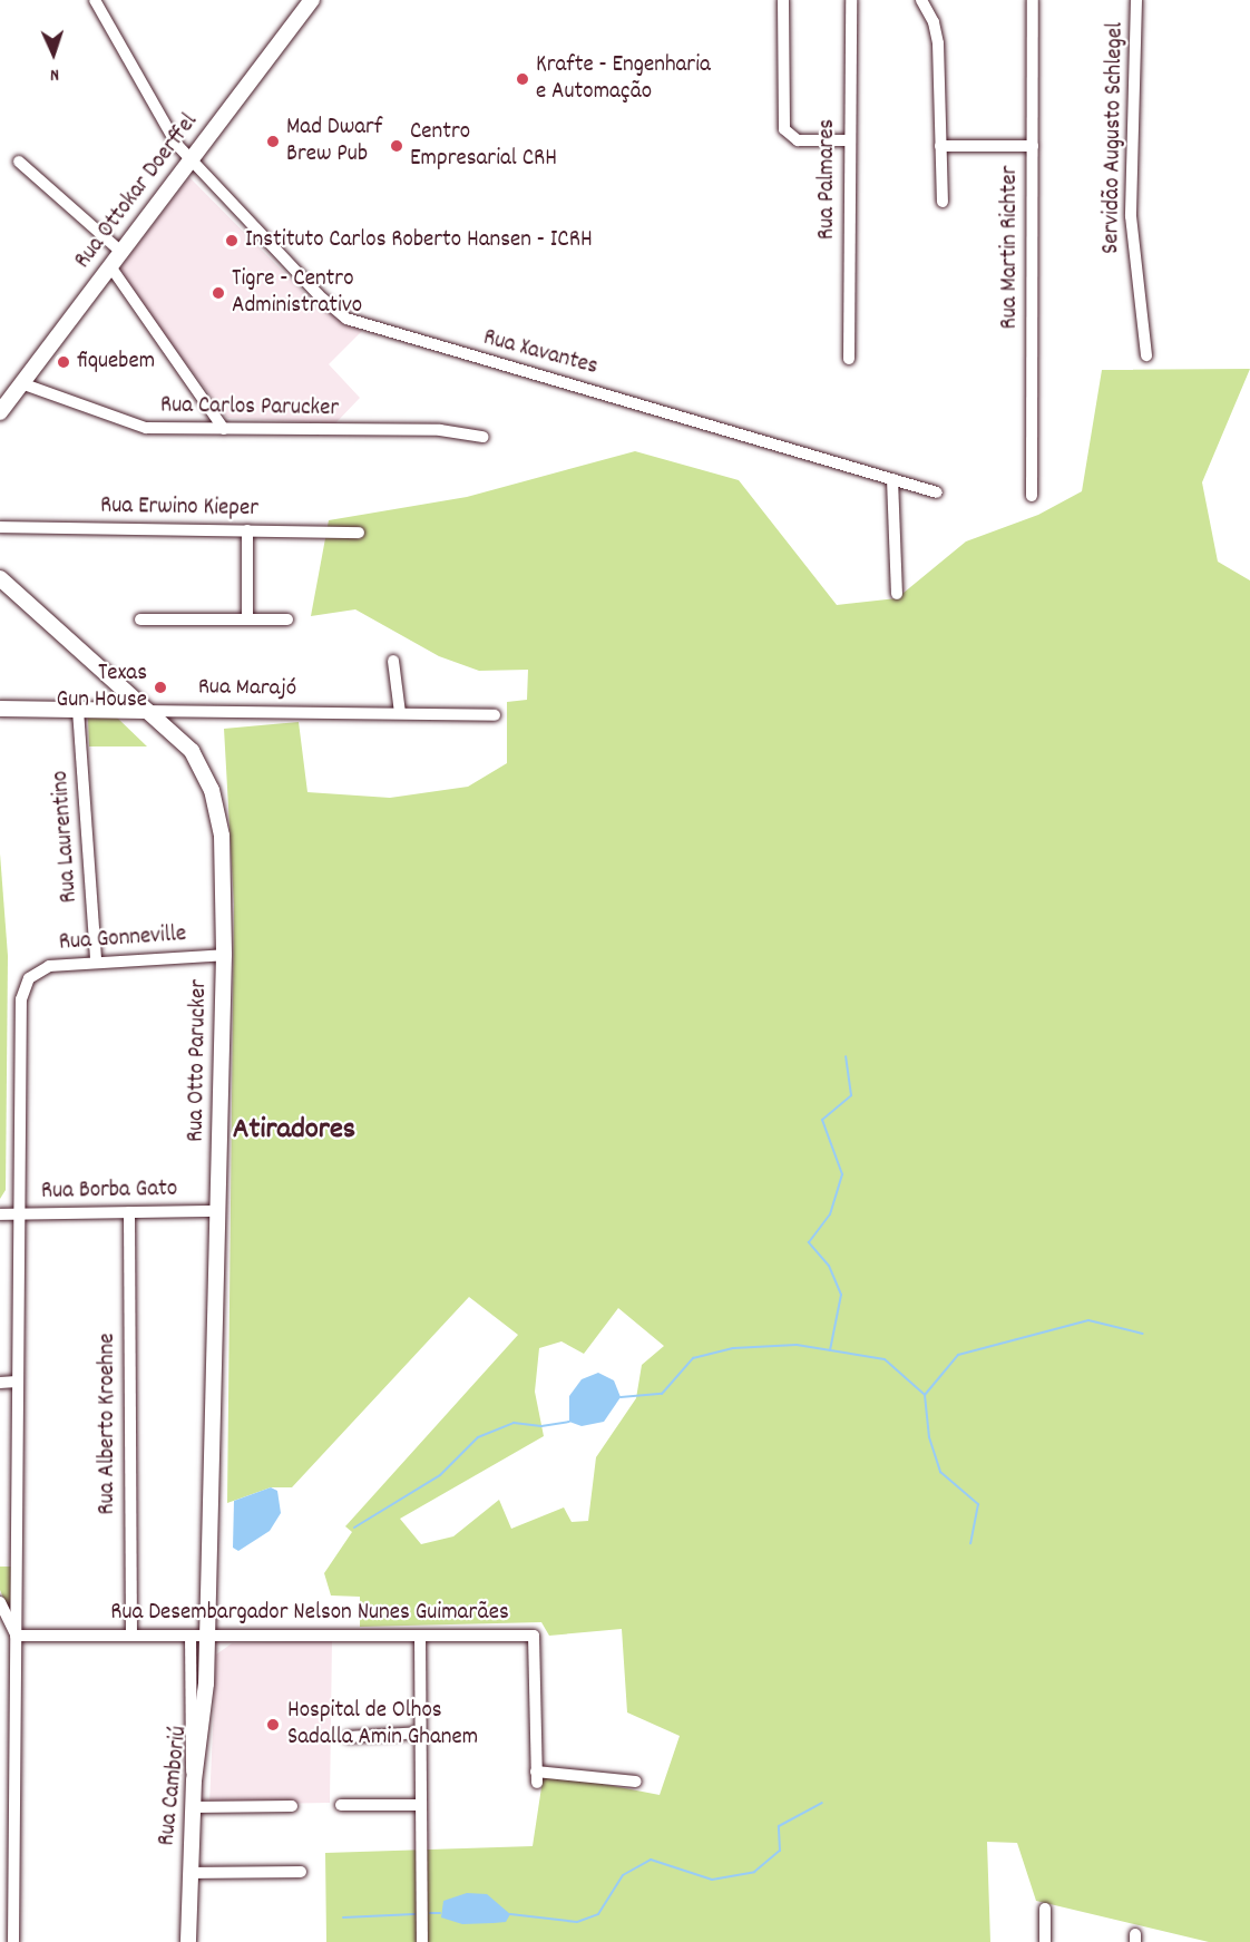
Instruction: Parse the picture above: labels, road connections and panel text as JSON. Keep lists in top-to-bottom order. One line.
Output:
{"streets":{"main road":["Rua Ottokar Doerffel","Rua Marajó","Rua Otto Parucker","Rua Camboriú"],"street":["Servidão Augusto Schlegel","Rua Palmares","Rua Martin Richter","Rua Xavantes","Rua Carlos Parucker","Rua Erwino Kieper","Rua Laurentino","Rua Gonneville","Rua Borba Gato","Rua Alberto Kroehne","Rua Desembargador Nelson Nunes Guimarães"]},"crossings":[["Rua Ottokar Doerffel","Rua Xavantes"],["Rua Ottokar Doerffel","Rua Carlos Parucker"],["Rua Marajó","Rua Laurentino"],["Rua Marajó","Rua Otto Parucker"],["Rua Laurentino","Rua Gonneville"],["Rua Gonneville","Rua Otto Parucker"],["Rua Gonneville","Rua Borba Gato"],["Rua Otto Parucker","Rua Borba Gato"],["Rua Otto Parucker","Rua Desembargador Nelson Nunes Guimarães"],["Rua Otto Parucker","Rua Camboriú"],["Rua Borba Gato","Rua Alberto Kroehne"],["Rua Alberto Kroehne","Rua Desembargador Nelson Nunes Guimarães"],["Rua Desembargador Nelson Nunes Guimarães","Rua Camboriú"]],"districts":["Atiradores"],"places":["Krafte - Engenharia e Automação","Mad Dwarf Brew Pub","Centro Empresarial CRH","Instituto Carlos Roberto Hansen - ICRH","Tigre - Centro Administrativo","fiquebem","Texas Gun House","Hospital de Olhos Sadalla Amin Ghanem"],"north":"bottom"}
